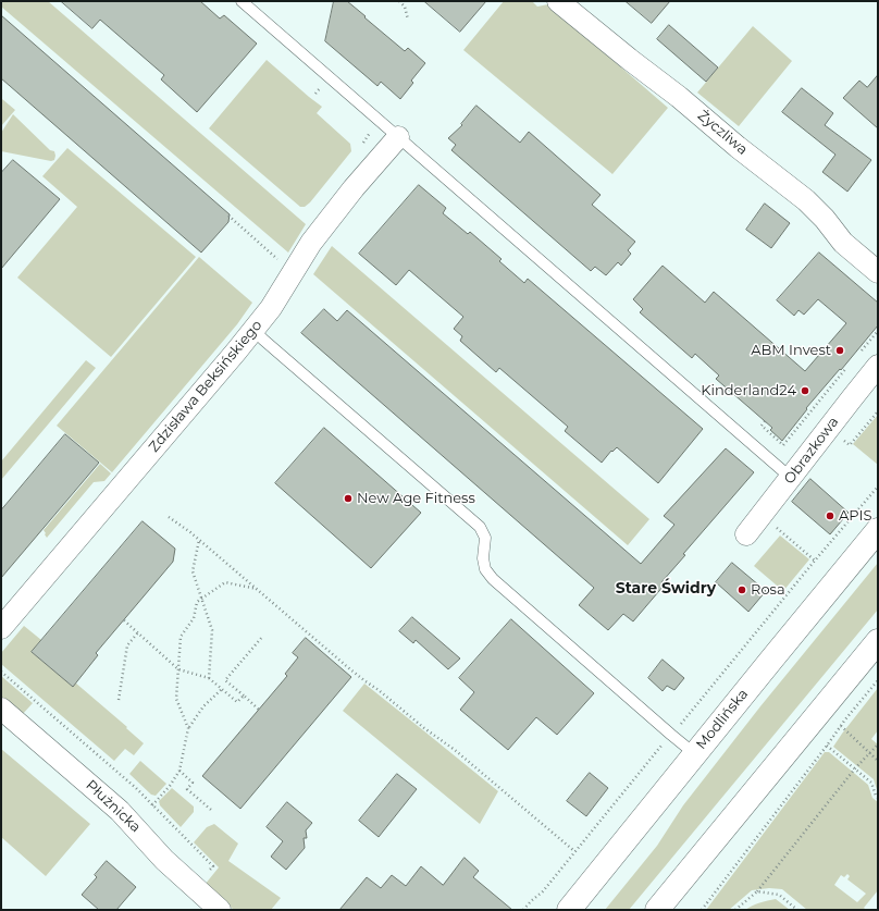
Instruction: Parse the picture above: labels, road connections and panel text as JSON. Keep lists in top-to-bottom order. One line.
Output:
{"streets":{"main road":["Modlińska"],"street":["Życzliwa","Zdzisława Beksińskiego","Obrazkowa","Płużnicka"]},"districts":["Stare Świdry"],"places":["ABM Invest","Kinderland24","New Age Fitness","APIS","Rosa"]}
